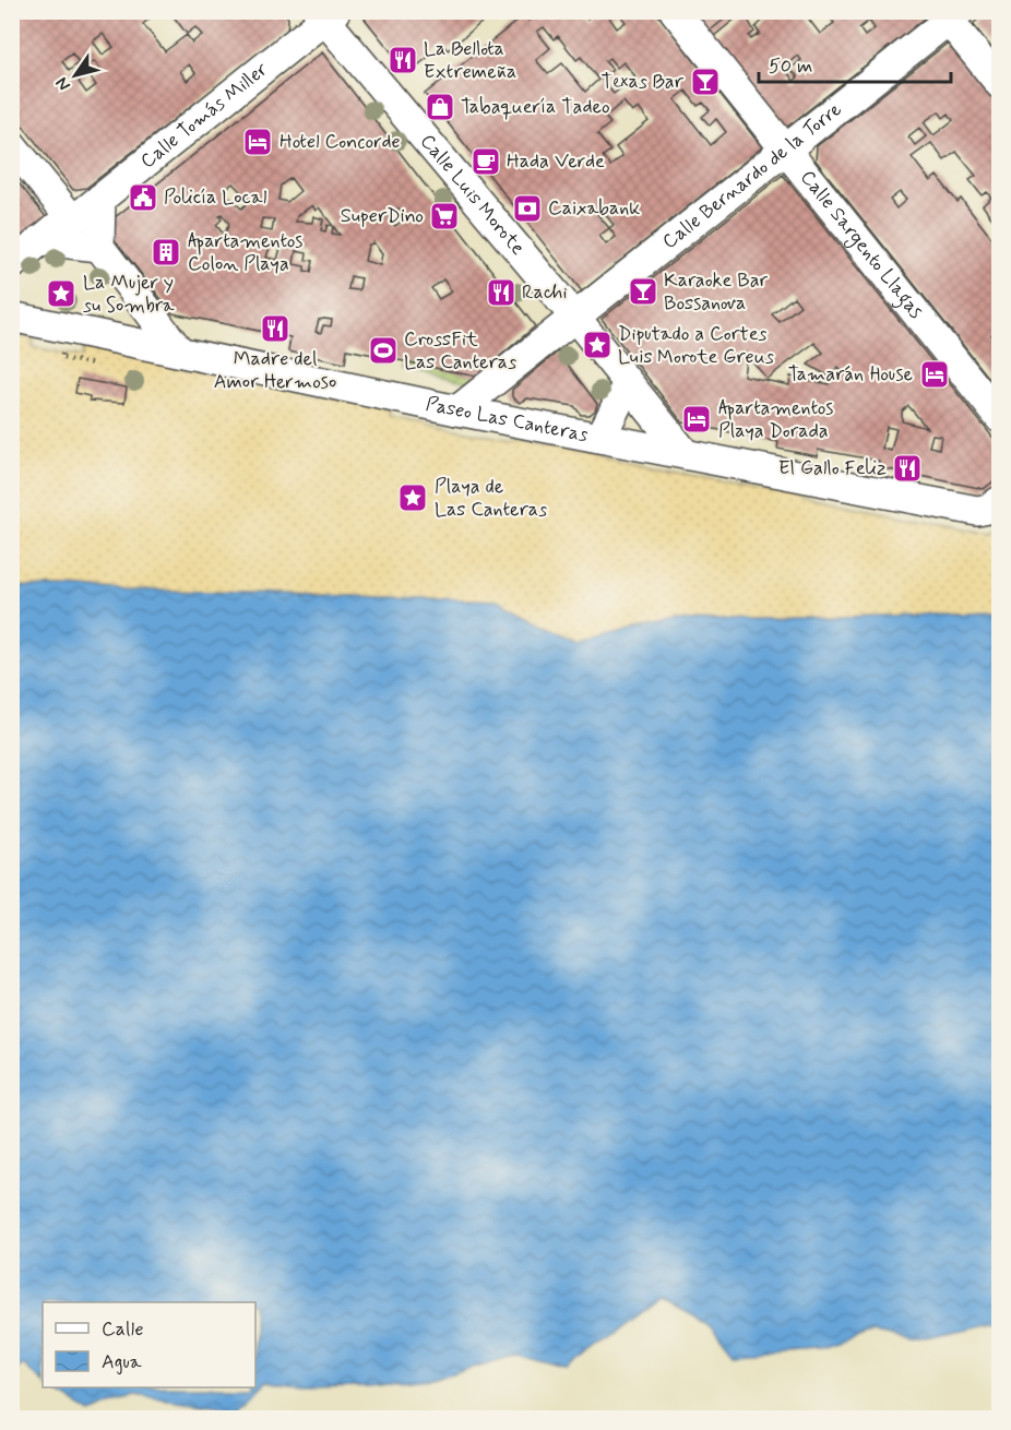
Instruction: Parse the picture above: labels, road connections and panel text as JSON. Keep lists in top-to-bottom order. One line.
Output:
{"streets":{"street":["Calle Tomás Miller","Calle Bernardo de la Torre","Calle Luis Morote","Calle Sargento Llagas","Paseo Las Canteras"]},"crossings":[["Calle Tomás Miller","Calle Luis Morote"],["Calle Bernardo de la Torre","Calle Luis Morote"],["Calle Bernardo de la Torre","Calle Sargento Llagas"],["Calle Bernardo de la Torre","Paseo Las Canteras"],["Calle Luis Morote","Paseo Las Canteras"]],"places":{"restaurant":["La Bellota Extremeña","Rachi","Madre del Amor Hermoso","El Gallo Feliz"],"bar":["Texas Bar","Karaoke Bar Bossanova"],"shop":["Tabaquería Tadeo"],"hotel":["Hotel Concorde","Tamarán House","Apartamentos Playa Dorada"],"cafe":["Hada Verde"],"public building":["Policía Local"],"bank":["Caixabank"],"supermarket":["SuperDino"],"building":["Apartamentos Colon Playa"],"place":["La Mujer y su Sombra","Diputado a Cortes Luis Morote Greus","Playa de Las Canteras"],"sports":["CrossFit Las Canteras"]},"legend":["Calle","Agua"],"scale_bar":"50 m","north":"bottom left"}
